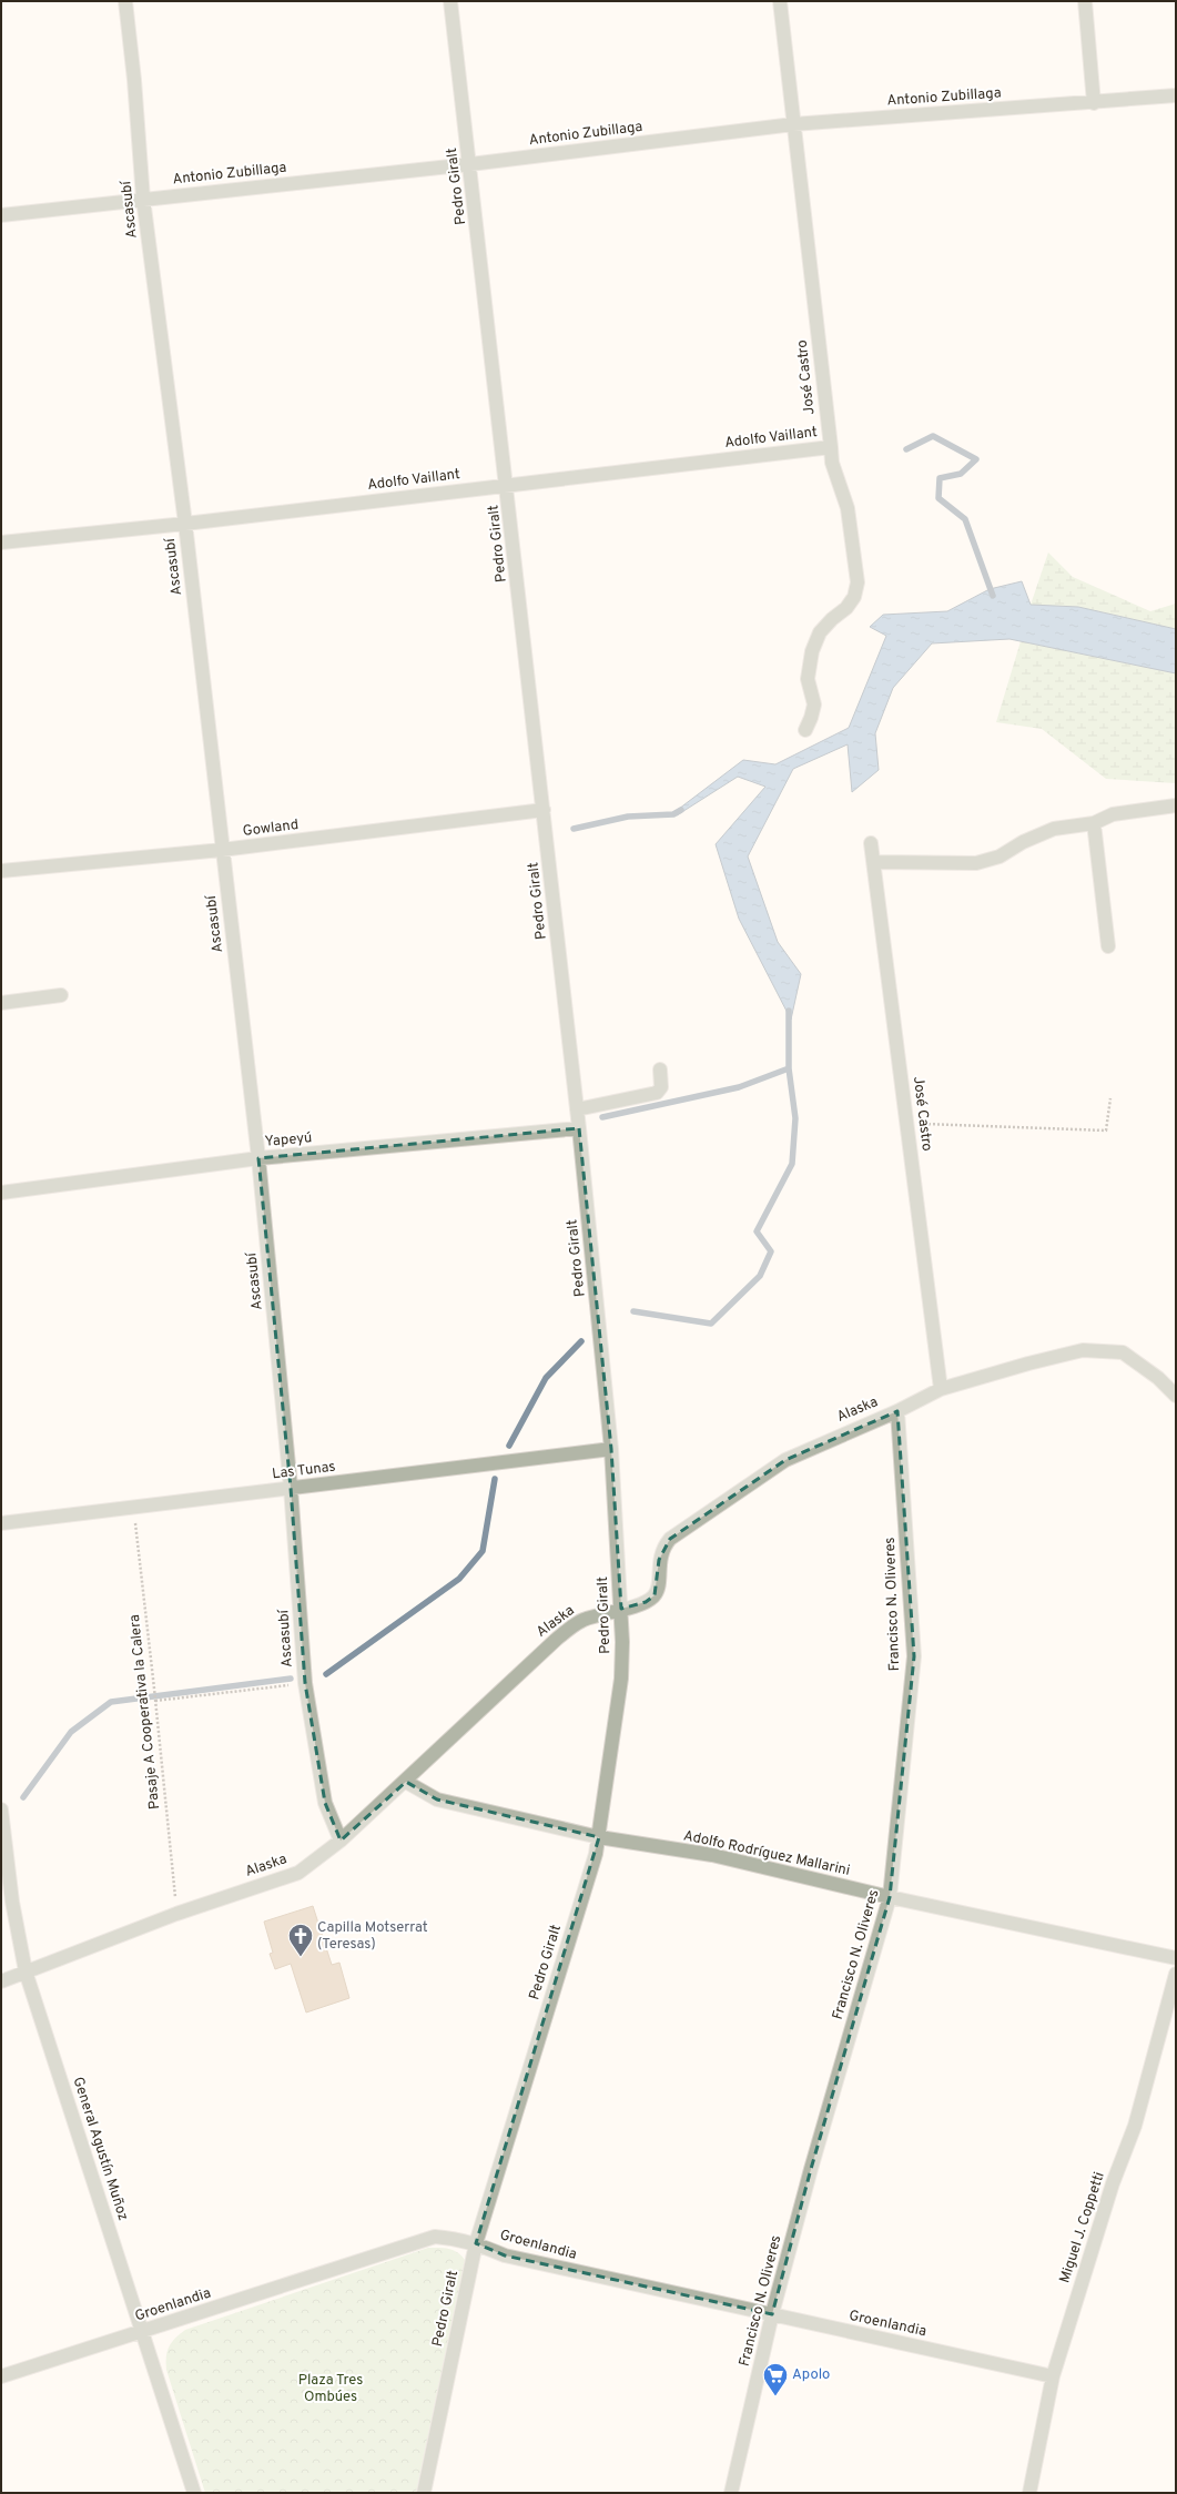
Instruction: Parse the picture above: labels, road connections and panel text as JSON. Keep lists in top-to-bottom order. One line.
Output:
{"streets":{"street":["Antonio Zubillaga","Pedro Giralt","Ascasubí","José Castro","Adolfo Vaillant","Gowland","Yapeyú","Alaska","Las Tunas","Francisco N. Oliveres","Adolfo Rodríguez Mallarini","General Agustín Muñoz","Miguel J. Coppetti","Groenlandia"],"path":["Pasaje A Cooperativa la Calera"]},"crossings":[["Antonio Zubillaga","Pedro Giralt"],["Antonio Zubillaga","Ascasubí"],["Antonio Zubillaga","José Castro"],["Pedro Giralt","Adolfo Vaillant"],["Pedro Giralt","Gowland"],["Pedro Giralt","Yapeyú"],["Pedro Giralt","Alaska"],["Pedro Giralt","Las Tunas"],["Pedro Giralt","Adolfo Rodríguez Mallarini"],["Pedro Giralt","Groenlandia"],["Ascasubí","Adolfo Vaillant"],["Ascasubí","Gowland"],["Ascasubí","Yapeyú"],["Ascasubí","Alaska"],["Ascasubí","Las Tunas"],["José Castro","Adolfo Vaillant"],["José Castro","Alaska"],["Alaska","Francisco N. Oliveres"],["Alaska","Pasaje A Cooperativa la Calera"],["Alaska","Adolfo Rodríguez Mallarini"],["Alaska","General Agustín Muñoz"],["Las Tunas","Pasaje A Cooperativa la Calera"],["Francisco N. Oliveres","Adolfo Rodríguez Mallarini"],["Francisco N. Oliveres","Groenlandia"],["General Agustín Muñoz","Groenlandia"],["Miguel J. Coppetti","Groenlandia"]],"parks":["Plaza Tres Ombúes"],"places":{"church":["Capilla Motserrat (Teresas)"],"supermarket":["Apolo"]}}
